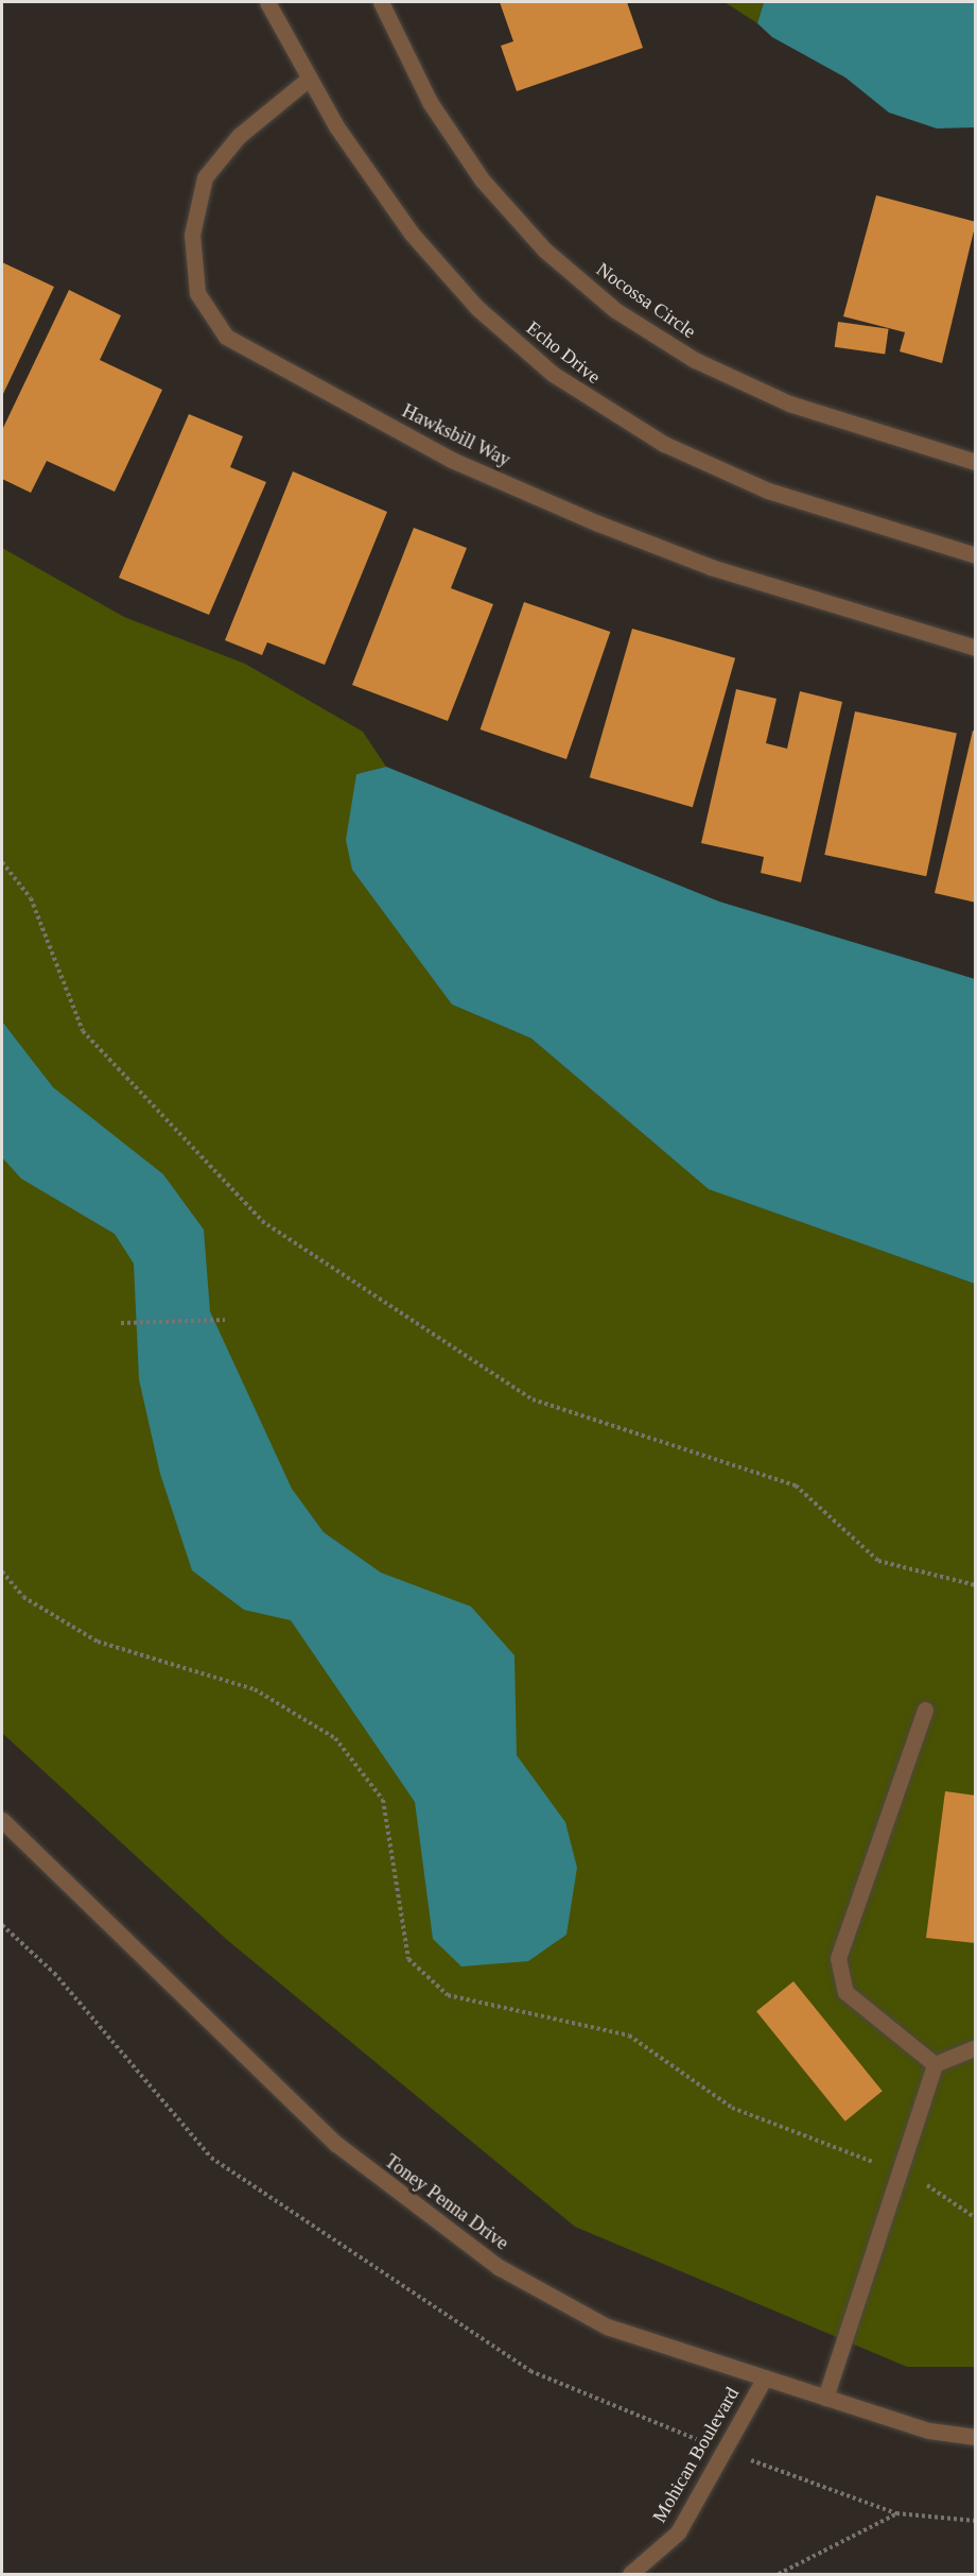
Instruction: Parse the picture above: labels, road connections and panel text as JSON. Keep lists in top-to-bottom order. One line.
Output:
{"streets":{"street":["Nocossa Circle","Echo Drive","Hawksbill Way","Toney Penna Drive","Mohican Boulevard"]},"crossings":[["Echo Drive","Hawksbill Way"],["Toney Penna Drive","Mohican Boulevard"]]}
